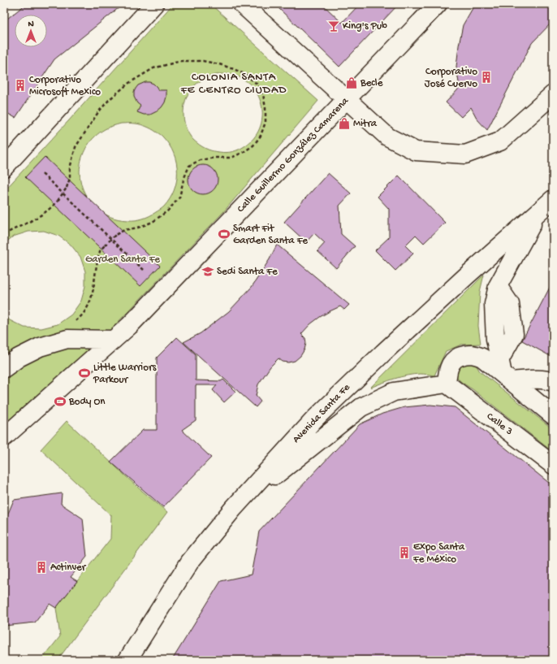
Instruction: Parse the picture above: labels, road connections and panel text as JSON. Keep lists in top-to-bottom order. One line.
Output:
{"streets":{"street":["Calle Guillermo González Camarena","Avenida Santa Fe","Calle 3"]},"districts":["COLONIA SANTA FE CENTRO CIUDAD"],"parks":["Garden Santa Fe"],"places":{"bar":["King's Pub"],"building":["Corporativo José Cuervo","Corporativo Microsoft Mexico","Expo Santa Fe México","Actinver"],"shop":["Becle","Mitra"],"sports":["Smart Fit Garden Santa Fe","Little Warriors Parkour","Body On"],"school or university":["Sedi Santa Fe"]},"north":"top"}
